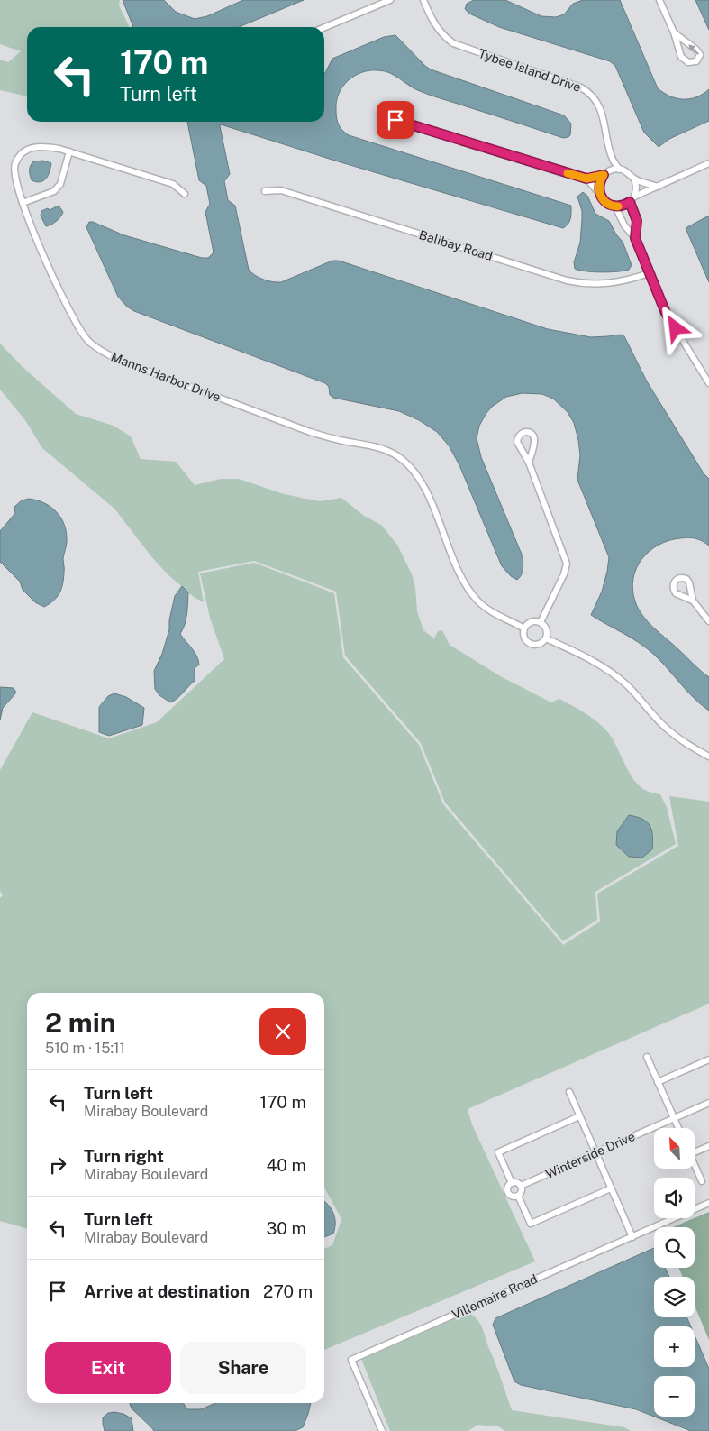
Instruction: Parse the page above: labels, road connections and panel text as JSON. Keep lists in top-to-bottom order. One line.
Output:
{"streets":{"street":["Tybee Island Drive","Balibay Road","Manns Harbor Drive","Winterside Drive","Villemaire Road"]},"north":"top left","page":{"turn":["170 m","Turn left"],"heading":["2 min","510 m · 15:11"],"list":[{"name":"Turn left","note":"Mirabay Boulevard","value":"170 m"},{"name":"Turn right","note":"Mirabay Boulevard","value":"40 m"},{"name":"Turn left","note":"Mirabay Boulevard","value":"30 m"},{"name":"Arrive at destination","value":"270 m"}],"map_buttons":["+","−"],"buttons":["Exit","Share"]}}
